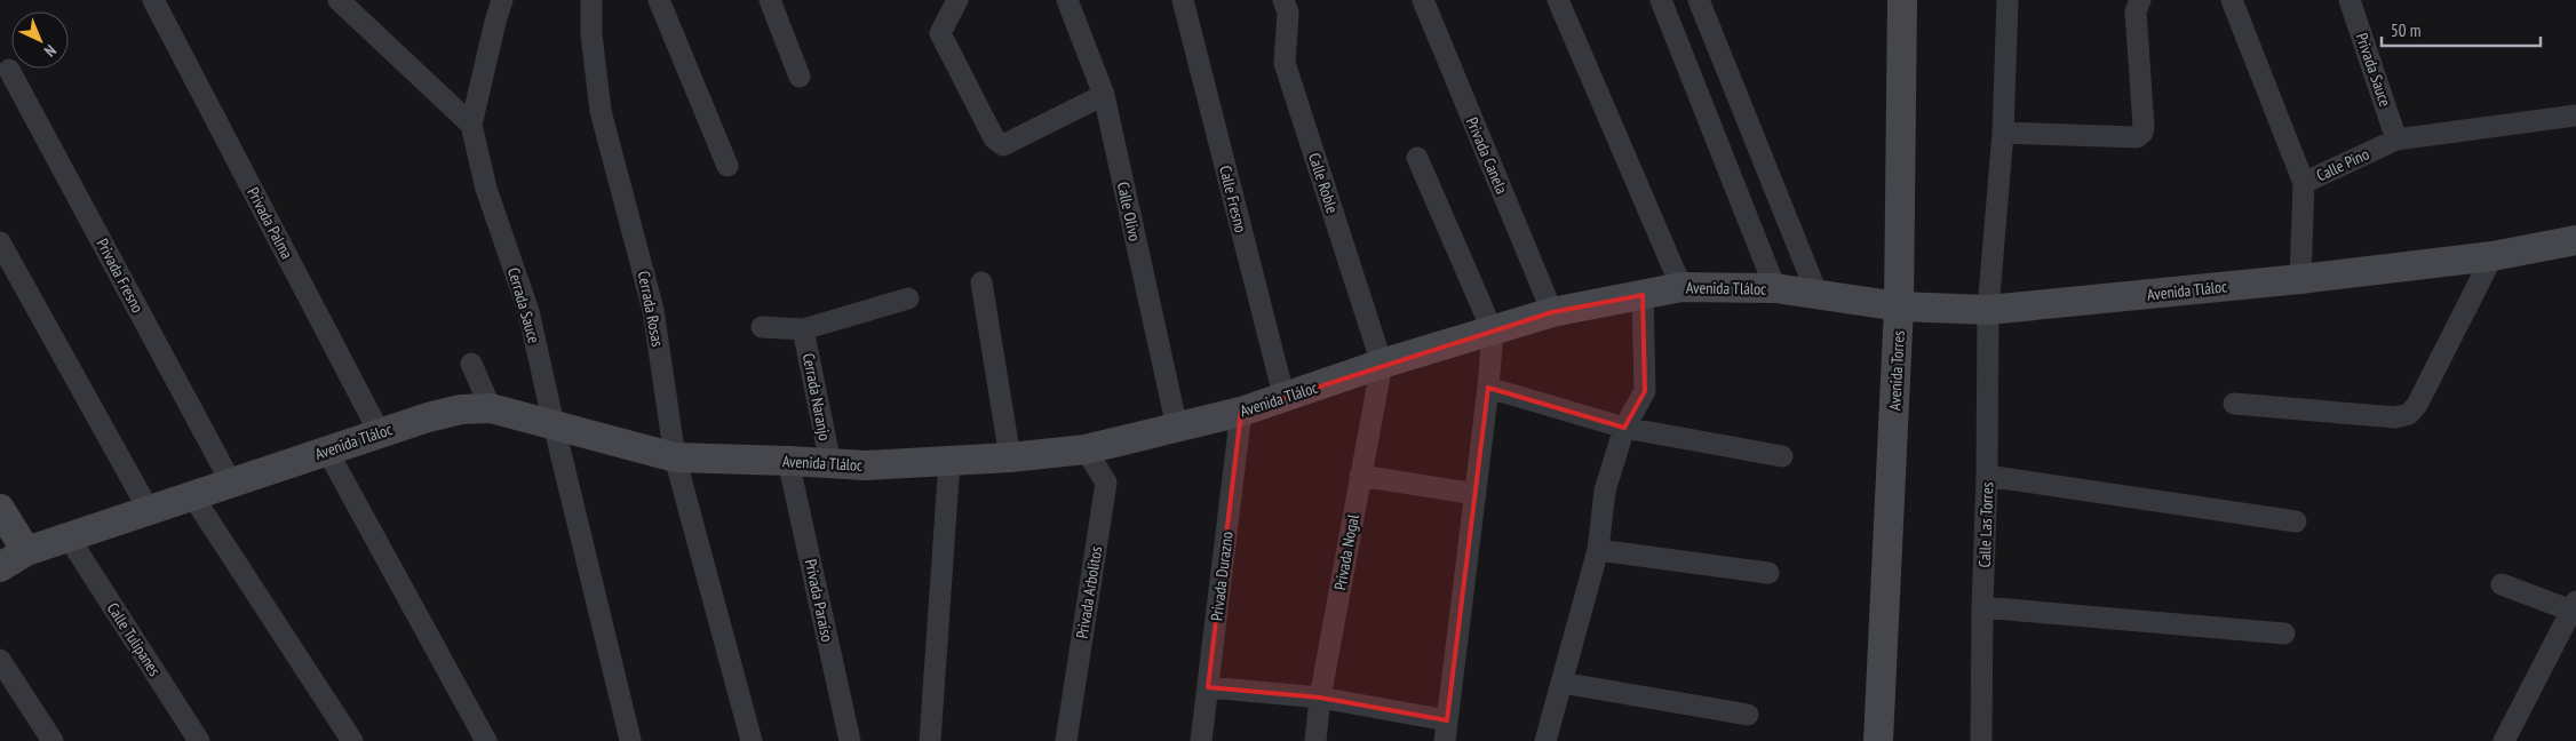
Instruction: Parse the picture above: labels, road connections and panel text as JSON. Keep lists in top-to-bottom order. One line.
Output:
{"streets":{"main road":["Avenida Tláloc","Avenida Torres"],"street":["Privada Sauce","Privada Canela","Calle Pino","Calle Roble","Calle Fresno","Calle Olivo","Privada Palma","Privada Fresno","Cerrada Sauce","Cerrada Rosas","Cerrada Naranjo","Calle Las Torres","Privada Nogal","Privada Durazno","Privada Arbolitos","Privada Paraíso","Calle Tulipanes"]},"crossings":[["Privada Sauce","Calle Pino"],["Privada Canela","Avenida Tláloc"],["Calle Roble","Avenida Tláloc"],["Calle Roble","Privada Nogal"],["Calle Fresno","Avenida Tláloc"],["Calle Olivo","Avenida Tláloc"],["Privada Palma","Avenida Tláloc"],["Privada Fresno","Avenida Tláloc"],["Avenida Tláloc","Cerrada Sauce"],["Avenida Tláloc","Cerrada Rosas"],["Avenida Tláloc","Avenida Torres"],["Avenida Tláloc","Cerrada Naranjo"],["Avenida Tláloc","Calle Las Torres"],["Avenida Tláloc","Privada Nogal"],["Avenida Tláloc","Privada Durazno"],["Avenida Tláloc","Privada Arbolitos"],["Avenida Tláloc","Privada Paraíso"],["Avenida Tláloc","Calle Tulipanes"]],"scale_bar":"50 m","north":"bottom right"}
